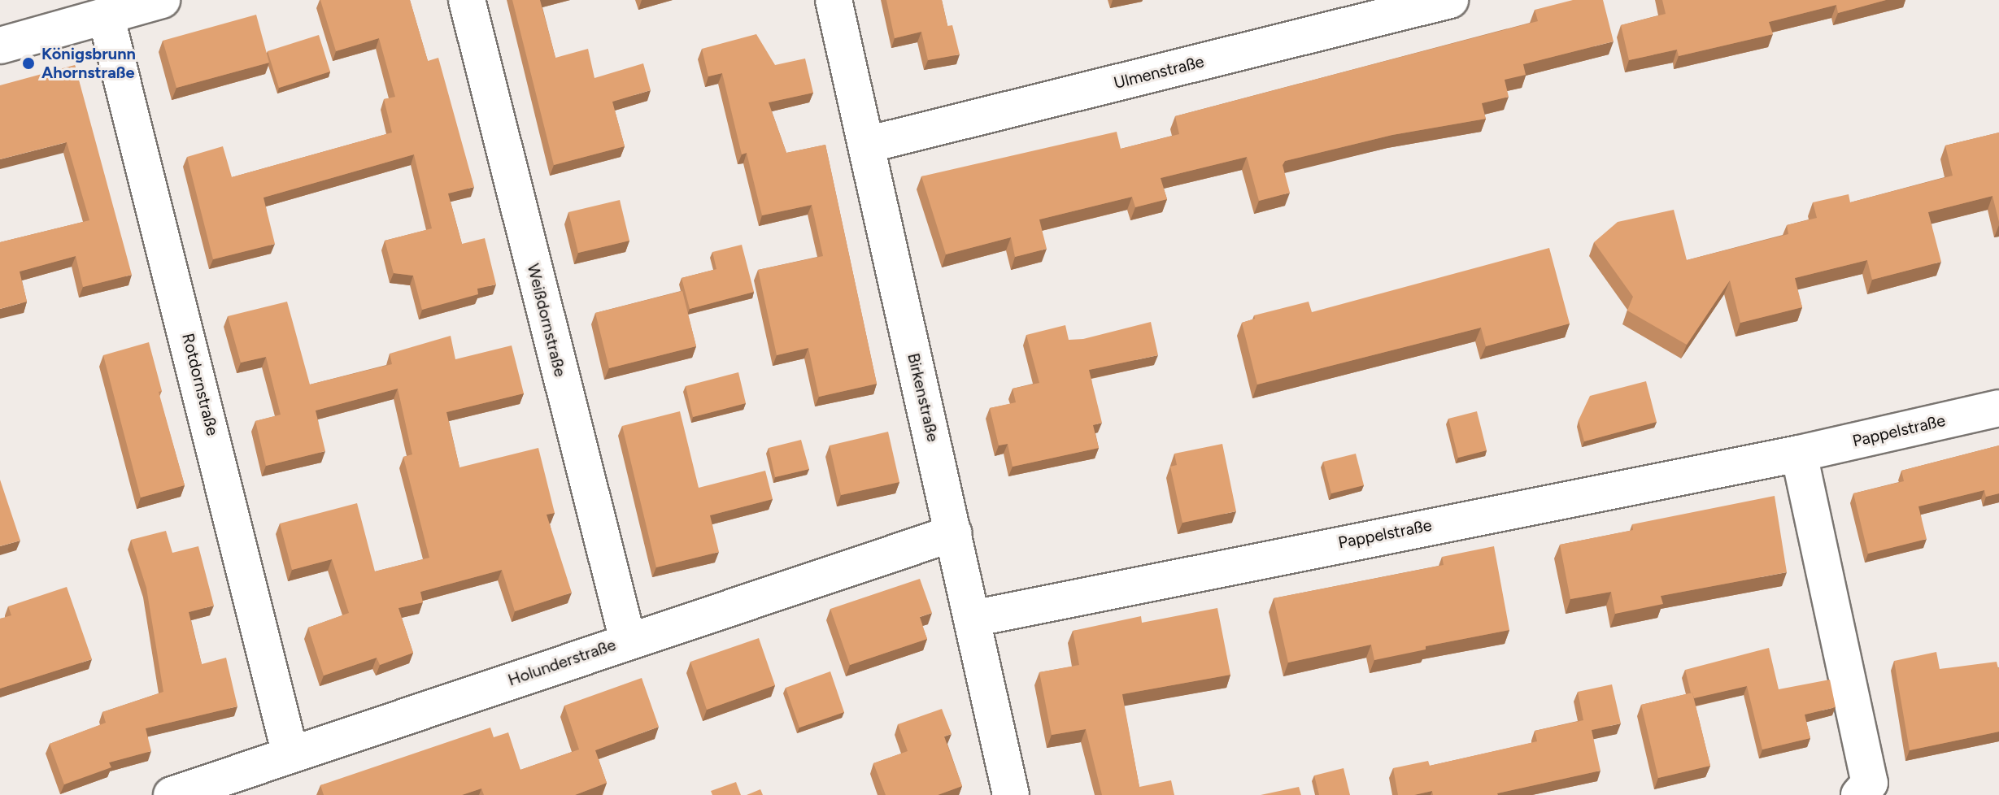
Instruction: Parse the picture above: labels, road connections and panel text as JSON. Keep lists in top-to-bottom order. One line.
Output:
{"streets":{"street":["Ulmenstraße","Weißdornstraße","Rotdornstraße","Birkenstraße","Pappelstraße","Holunderstraße"]},"crossings":[["Ulmenstraße","Birkenstraße"],["Weißdornstraße","Holunderstraße"],["Rotdornstraße","Holunderstraße"],["Birkenstraße","Pappelstraße"],["Birkenstraße","Holunderstraße"]],"places":["Königsbrunn Ahornstraße"]}
